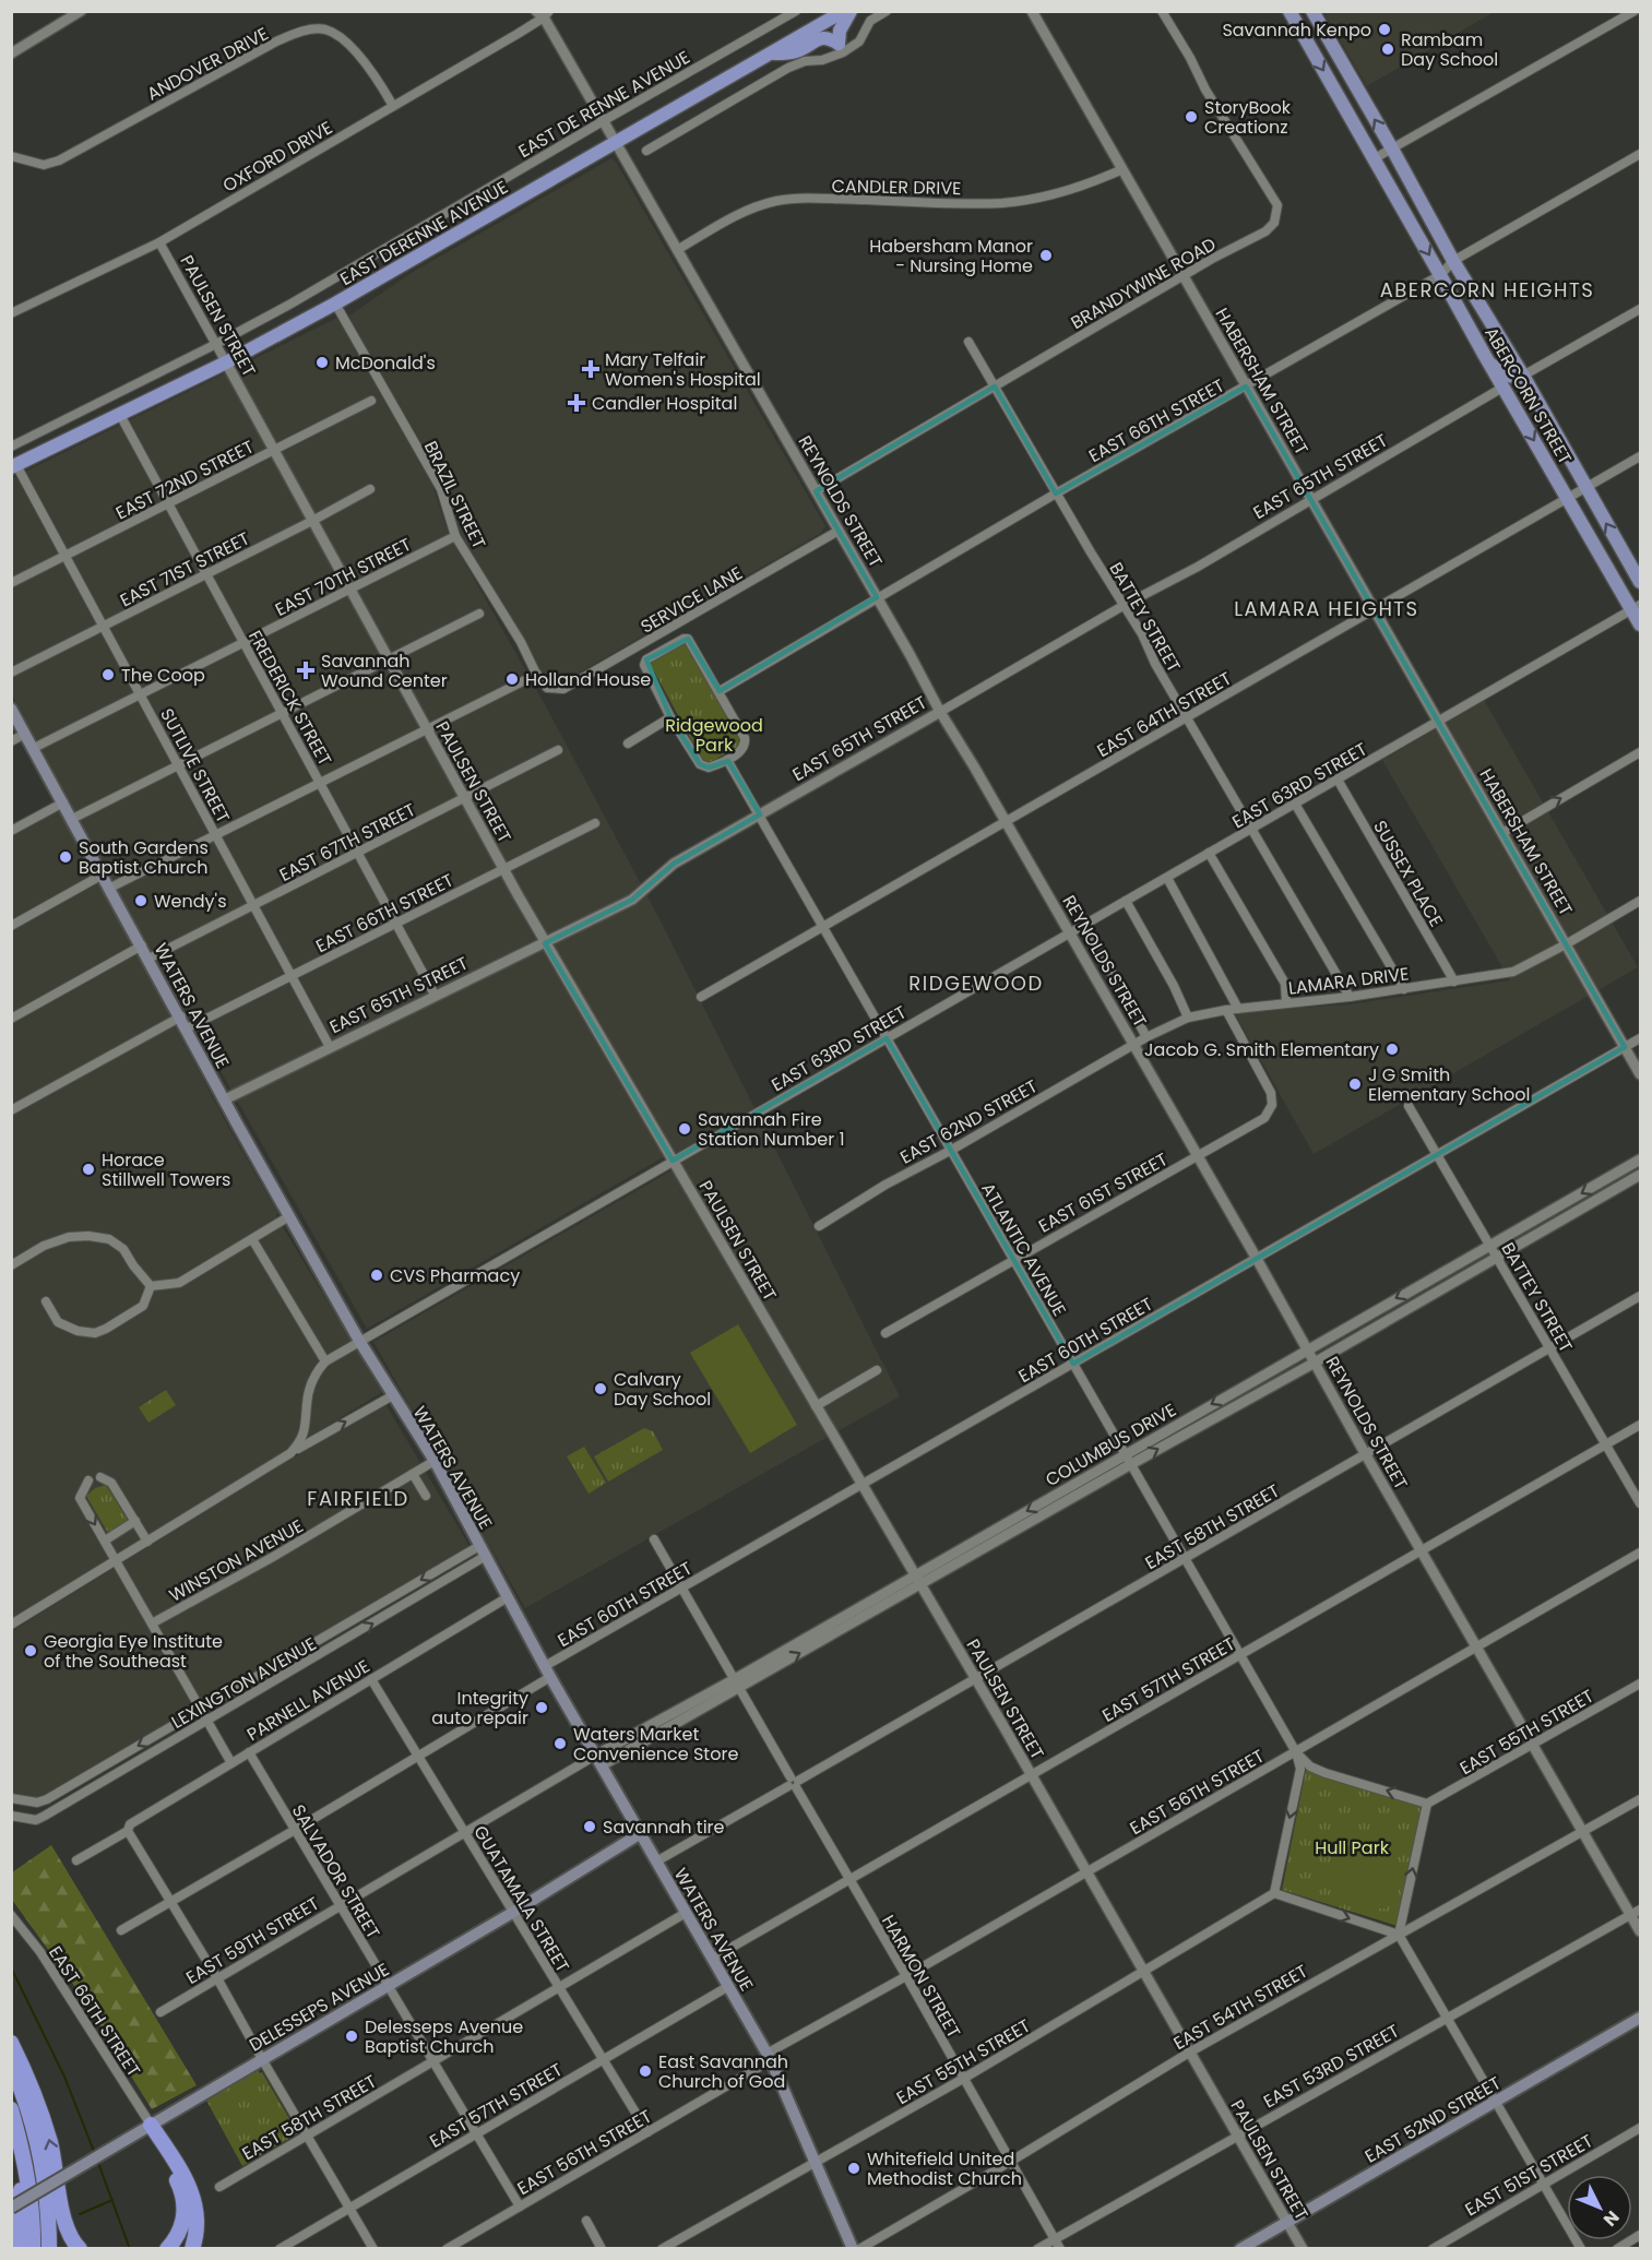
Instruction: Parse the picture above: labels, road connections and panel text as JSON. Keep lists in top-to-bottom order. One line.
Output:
{"streets":{"highway":["EAST DERENNE AVENUE"],"main road":["ABERCORN STREET","WATERS AVENUE","DELESSEPS AVENUE","EAST 52ND STREET"],"street":["ANDOVER DRIVE","EAST DE RENNE AVENUE","OXFORD DRIVE","CANDLER DRIVE","BRANDYWINE ROAD","PAULSEN STREET","HABERSHAM STREET","EAST 66TH STREET","EAST 65TH STREET","EAST 72ND STREET","BRAZIL STREET","REYNOLDS STREET","EAST 71ST STREET","EAST 70TH STREET","SERVICE LANE","BATTEY STREET","FREDERICK STREET","EAST 64TH STREET","SUTLIVE STREET","EAST 63RD STREET","EAST 67TH STREET","SUSSEX PLACE","LAMARA DRIVE","EAST 62ND STREET","EAST 61ST STREET","ATLANTIC AVENUE","EAST 60TH STREET","COLUMBUS DRIVE","EAST 58TH STREET","WINSTON AVENUE","EAST 57TH STREET","LEXINGTON AVENUE","PARNELL AVENUE","EAST 55TH STREET","EAST 56TH STREET","SALVADOR STREET","GUATAMALA STREET","EAST 59TH STREET","HARMON STREET","EAST 54TH STREET","EAST 53RD STREET","EAST 51ST STREET"]},"crossings":[["ANDOVER DRIVE","OXFORD DRIVE"],["EAST DE RENNE AVENUE","PAULSEN STREET"],["EAST DE RENNE AVENUE","REYNOLDS STREET"],["OXFORD DRIVE","PAULSEN STREET"],["OXFORD DRIVE","REYNOLDS STREET"],["CANDLER DRIVE","HABERSHAM STREET"],["CANDLER DRIVE","REYNOLDS STREET"],["EAST DERENNE AVENUE","PAULSEN STREET"],["EAST DERENNE AVENUE","BRAZIL STREET"],["EAST DERENNE AVENUE","REYNOLDS STREET"],["EAST DERENNE AVENUE","FREDERICK STREET"],["EAST DERENNE AVENUE","SUTLIVE STREET"],["BRANDYWINE ROAD","HABERSHAM STREET"],["BRANDYWINE ROAD","REYNOLDS STREET"],["BRANDYWINE ROAD","BATTEY STREET"],["PAULSEN STREET","EAST 66TH STREET"],["PAULSEN STREET","EAST 65TH STREET"],["PAULSEN STREET","EAST 72ND STREET"],["PAULSEN STREET","EAST 71ST STREET"],["PAULSEN STREET","EAST 70TH STREET"],["PAULSEN STREET","EAST 63RD STREET"],["PAULSEN STREET","EAST 67TH STREET"],["PAULSEN STREET","EAST 60TH STREET"],["PAULSEN STREET","COLUMBUS DRIVE"],["PAULSEN STREET","EAST 58TH STREET"],["PAULSEN STREET","EAST 57TH STREET"],["PAULSEN STREET","EAST 55TH STREET"],["PAULSEN STREET","EAST 56TH STREET"],["PAULSEN STREET","EAST 54TH STREET"],["PAULSEN STREET","EAST 53RD STREET"],["PAULSEN STREET","EAST 52ND STREET"],["HABERSHAM STREET","EAST 66TH STREET"],["HABERSHAM STREET","EAST 65TH STREET"],["HABERSHAM STREET","EAST 64TH STREET"],["HABERSHAM STREET","EAST 63RD STREET"],["HABERSHAM STREET","LAMARA DRIVE"],["HABERSHAM STREET","EAST 60TH STREET"],["ABERCORN STREET","EAST 66TH STREET"],["ABERCORN STREET","EAST 65TH STREET"],["ABERCORN STREET","EAST 64TH STREET"],["ABERCORN STREET","EAST 63RD STREET"],["EAST 66TH STREET","REYNOLDS STREET"],["EAST 66TH STREET","BATTEY STREET"],["EAST 66TH STREET","FREDERICK STREET"],["EAST 66TH STREET","SUTLIVE STREET"],["EAST 66TH STREET","WATERS AVENUE"],["EAST 66TH STREET","DELESSEPS AVENUE"],["EAST 65TH STREET","REYNOLDS STREET"],["EAST 65TH STREET","BATTEY STREET"],["EAST 65TH STREET","FREDERICK STREET"],["EAST 65TH STREET","SUTLIVE STREET"],["EAST 65TH STREET","WATERS AVENUE"],["EAST 65TH STREET","ATLANTIC AVENUE"],["EAST 72ND STREET","FREDERICK STREET"],["EAST 72ND STREET","SUTLIVE STREET"],["BRAZIL STREET","EAST 70TH STREET"],["BRAZIL STREET","SERVICE LANE"],["REYNOLDS STREET","SERVICE LANE"],["REYNOLDS STREET","EAST 64TH STREET"],["REYNOLDS STREET","EAST 63RD STREET"],["REYNOLDS STREET","LAMARA DRIVE"],["REYNOLDS STREET","EAST 62ND STREET"],["REYNOLDS STREET","EAST 61ST STREET"],["REYNOLDS STREET","EAST 60TH STREET"],["REYNOLDS STREET","COLUMBUS DRIVE"],["REYNOLDS STREET","EAST 58TH STREET"],["REYNOLDS STREET","EAST 57TH STREET"],["REYNOLDS STREET","EAST 55TH STREET"],["REYNOLDS STREET","EAST 56TH STREET"],["REYNOLDS STREET","EAST 54TH STREET"],["REYNOLDS STREET","EAST 53RD STREET"],["EAST 71ST STREET","FREDERICK STREET"],["EAST 71ST STREET","SUTLIVE STREET"],["EAST 70TH STREET","FREDERICK STREET"],["EAST 70TH STREET","SUTLIVE STREET"],["EAST 70TH STREET","WATERS AVENUE"],["BATTEY STREET","EAST 64TH STREET"],["BATTEY STREET","EAST 63RD STREET"],["BATTEY STREET","LAMARA DRIVE"],["BATTEY STREET","EAST 60TH STREET"],["BATTEY STREET","COLUMBUS DRIVE"],["BATTEY STREET","EAST 58TH STREET"],["BATTEY STREET","EAST 57TH STREET"],["FREDERICK STREET","EAST 67TH STREET"],["EAST 64TH STREET","ATLANTIC AVENUE"],["SUTLIVE STREET","EAST 67TH STREET"],["EAST 63RD STREET","SUSSEX PLACE"],["EAST 63RD STREET","WATERS AVENUE"],["EAST 63RD STREET","ATLANTIC AVENUE"],["EAST 67TH STREET","WATERS AVENUE"],["SUSSEX PLACE","LAMARA DRIVE"],["LAMARA DRIVE","EAST 62ND STREET"],["LAMARA DRIVE","EAST 61ST STREET"],["WATERS AVENUE","EAST 60TH STREET"],["WATERS AVENUE","COLUMBUS DRIVE"],["WATERS AVENUE","EAST 58TH STREET"],["WATERS AVENUE","WINSTON AVENUE"],["WATERS AVENUE","EAST 57TH STREET"],["WATERS AVENUE","LEXINGTON AVENUE"],["WATERS AVENUE","PARNELL AVENUE"],["WATERS AVENUE","EAST 55TH STREET"],["WATERS AVENUE","EAST 56TH STREET"],["WATERS AVENUE","EAST 59TH STREET"],["WATERS AVENUE","DELESSEPS AVENUE"],["EAST 62ND STREET","ATLANTIC AVENUE"],["EAST 61ST STREET","ATLANTIC AVENUE"],["ATLANTIC AVENUE","EAST 60TH STREET"],["ATLANTIC AVENUE","COLUMBUS DRIVE"],["ATLANTIC AVENUE","EAST 58TH STREET"],["ATLANTIC AVENUE","EAST 57TH STREET"],["ATLANTIC AVENUE","EAST 55TH STREET"],["ATLANTIC AVENUE","EAST 56TH STREET"],["EAST 60TH STREET","SALVADOR STREET"],["EAST 60TH STREET","GUATAMALA STREET"],["EAST 60TH STREET","HARMON STREET"],["COLUMBUS DRIVE","EAST 59TH STREET"],["COLUMBUS DRIVE","HARMON STREET"],["EAST 58TH STREET","SALVADOR STREET"],["EAST 58TH STREET","GUATAMALA STREET"],["EAST 58TH STREET","HARMON STREET"],["EAST 57TH STREET","SALVADOR STREET"],["EAST 57TH STREET","GUATAMALA STREET"],["EAST 57TH STREET","HARMON STREET"],["PARNELL AVENUE","SALVADOR STREET"],["PARNELL AVENUE","GUATAMALA STREET"],["EAST 55TH STREET","HARMON STREET"],["EAST 56TH STREET","SALVADOR STREET"],["EAST 56TH STREET","GUATAMALA STREET"],["EAST 56TH STREET","HARMON STREET"],["SALVADOR STREET","EAST 59TH STREET"],["SALVADOR STREET","DELESSEPS AVENUE"],["GUATAMALA STREET","EAST 59TH STREET"],["GUATAMALA STREET","DELESSEPS AVENUE"],["HARMON STREET","EAST 54TH STREET"],["HARMON STREET","EAST 53RD STREET"]],"districts":["ABERCORN HEIGHTS","LAMARA HEIGHTS","RIDGEWOOD","FAIRFIELD"],"parks":["Ridgewood Park","Hull Park"],"places":{"other":["Savannah Kenpo","Rambam Day School","StoryBook Creationz","Habersham Manor - Nursing Home","McDonald's","The Coop","Holland House","South Gardens Baptist Church","Wendy's","Jacob G. Smith Elementary","J G Smith Elementary School","Savannah Fire Station Number 1","Horace Stillwell Towers","CVS Pharmacy","Calvary Day School","Georgia Eye Institute of the Southeast","Integrity auto repair","Waters Market Convenience Store","Savannah tire","Delesseps Avenue Baptist Church","East Savannah Church of God","Whitefield United Methodist Church"],"health":["Mary Telfair Women's Hospital","Candler Hospital","Savannah Wound Center"]},"north":"bottom right"}
